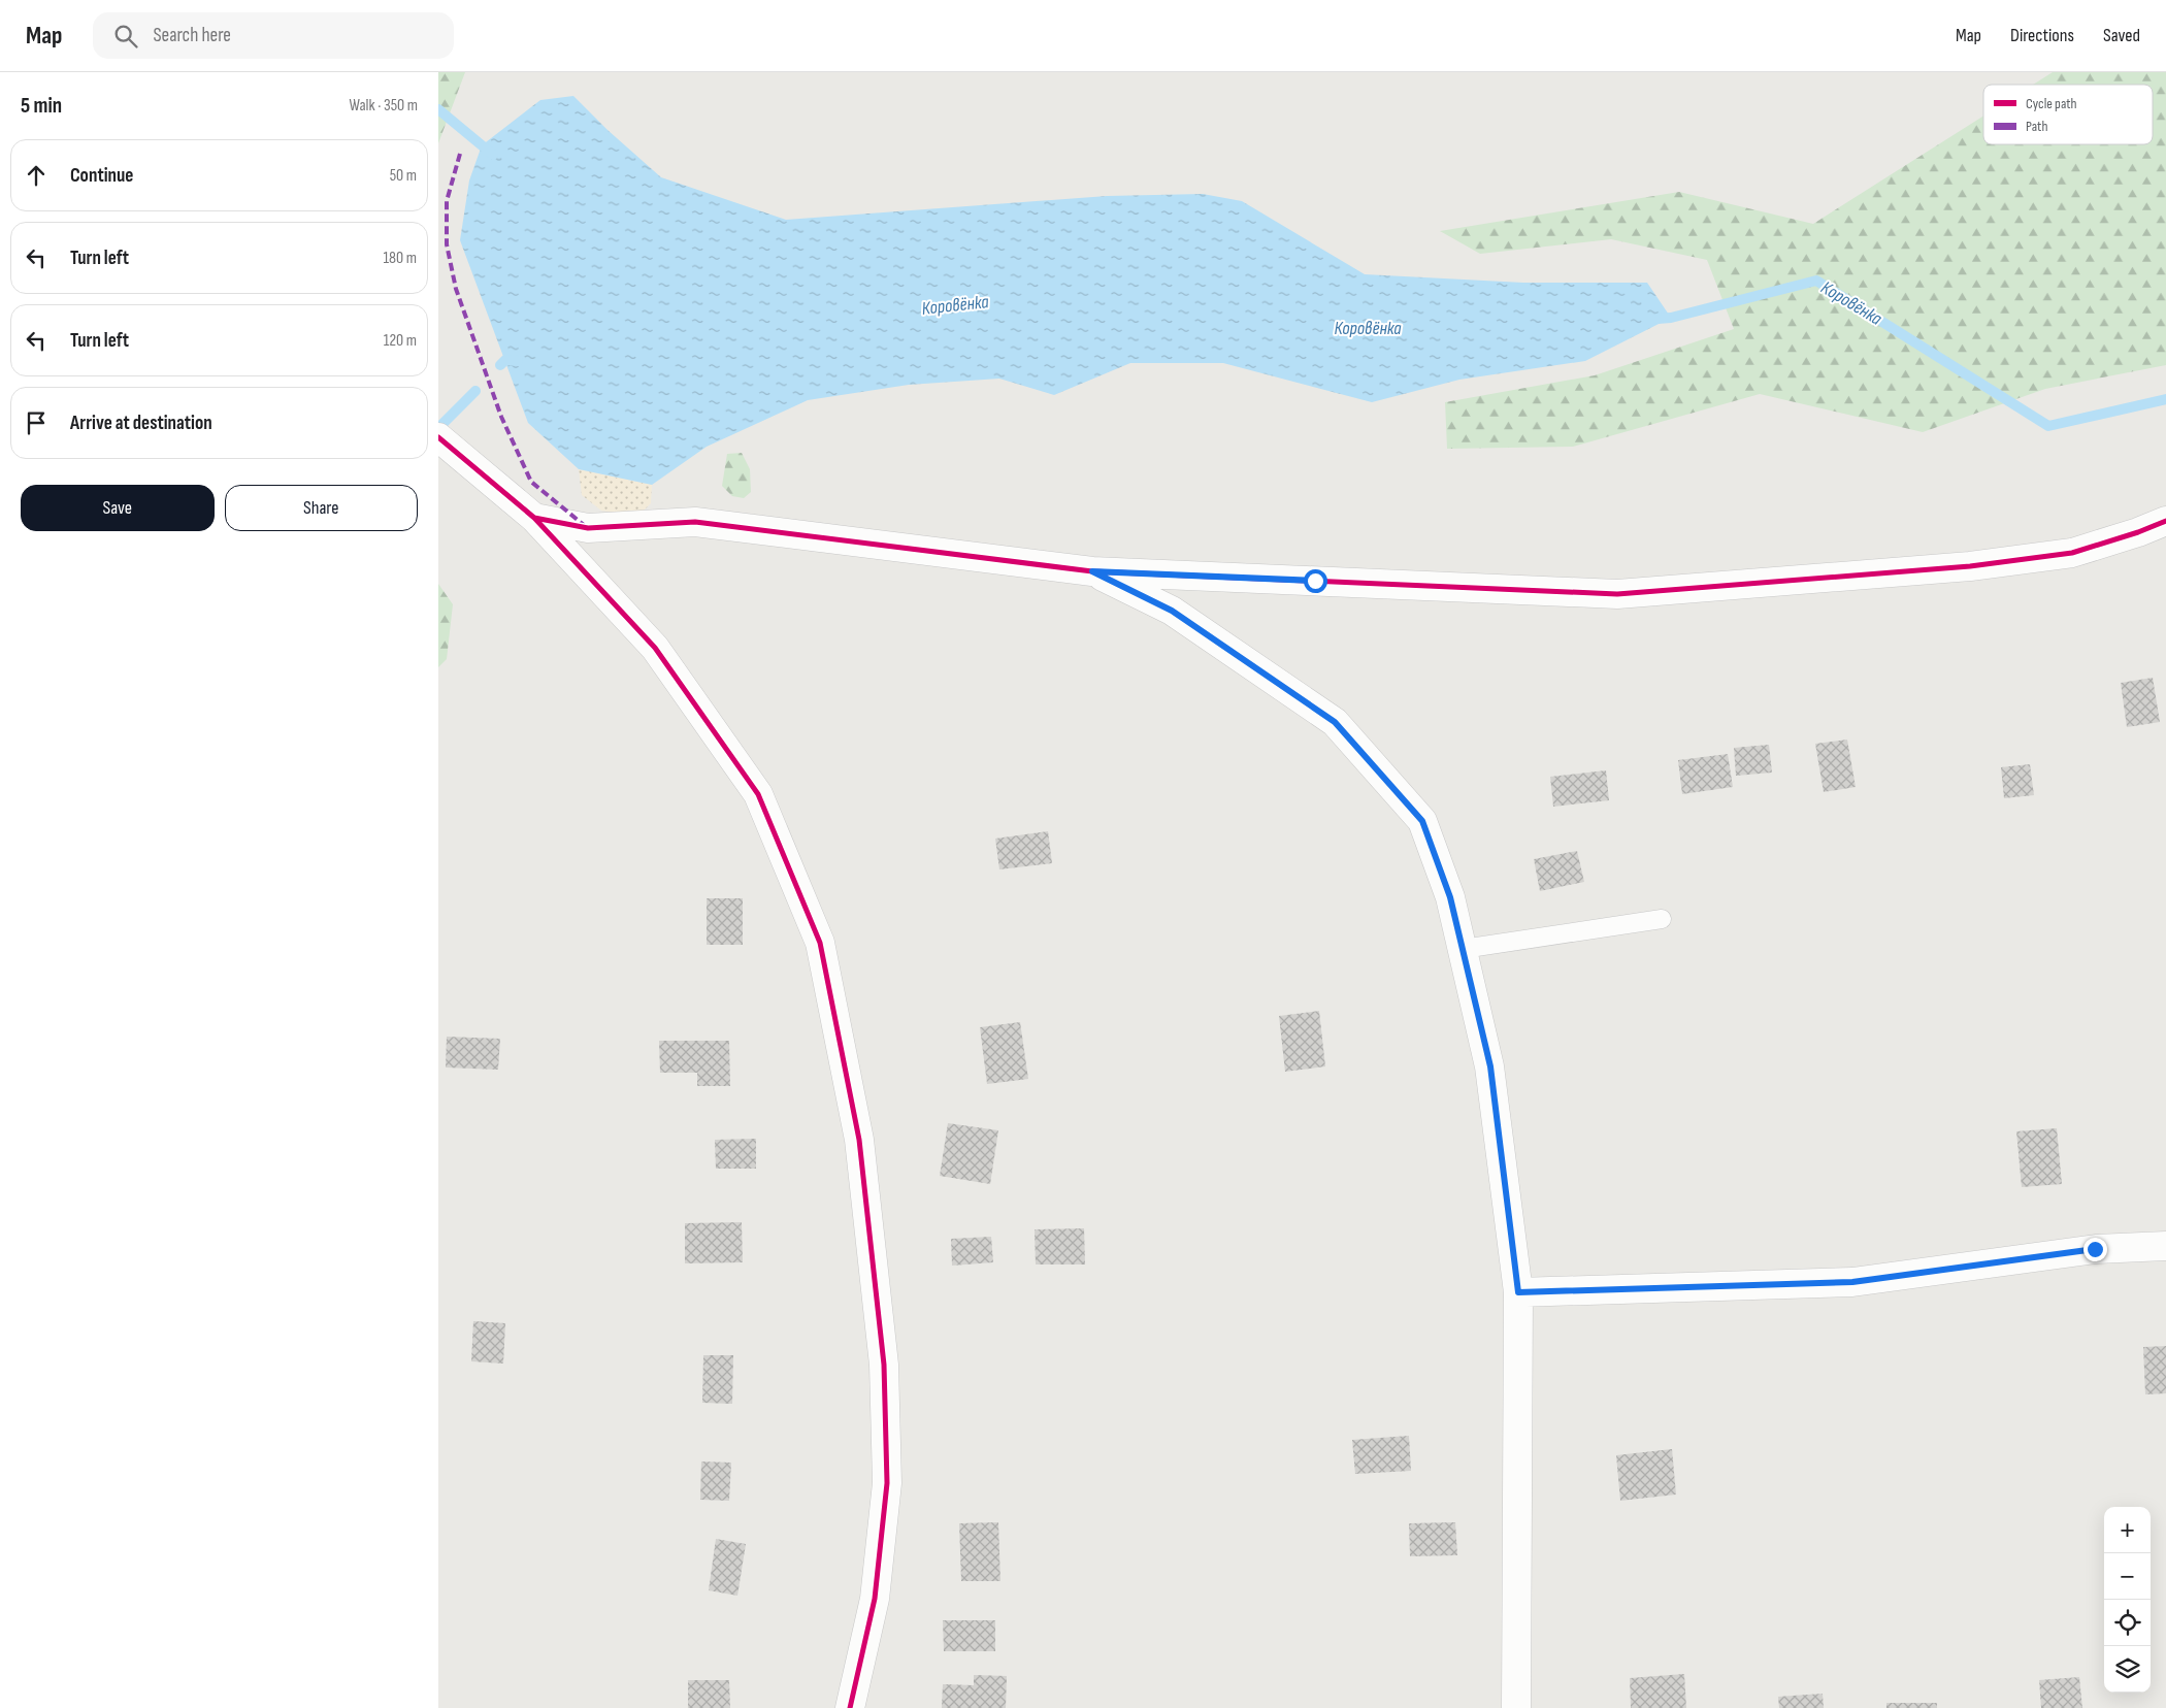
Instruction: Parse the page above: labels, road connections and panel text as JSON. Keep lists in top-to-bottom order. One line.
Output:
{"water":["Коровёнка"],"legend":["Cycle path","Path"],"page":{"header":"Map","search":"Search here","nav":["Map","Directions","Saved"],"heading":["5 min","Walk · 350 m"],"list":[["Continue","50 m"],["Turn left","180 m"],["Turn left","120 m"],"Arrive at destination"],"buttons":["Save","Share"],"map_buttons":["+","−"]}}
